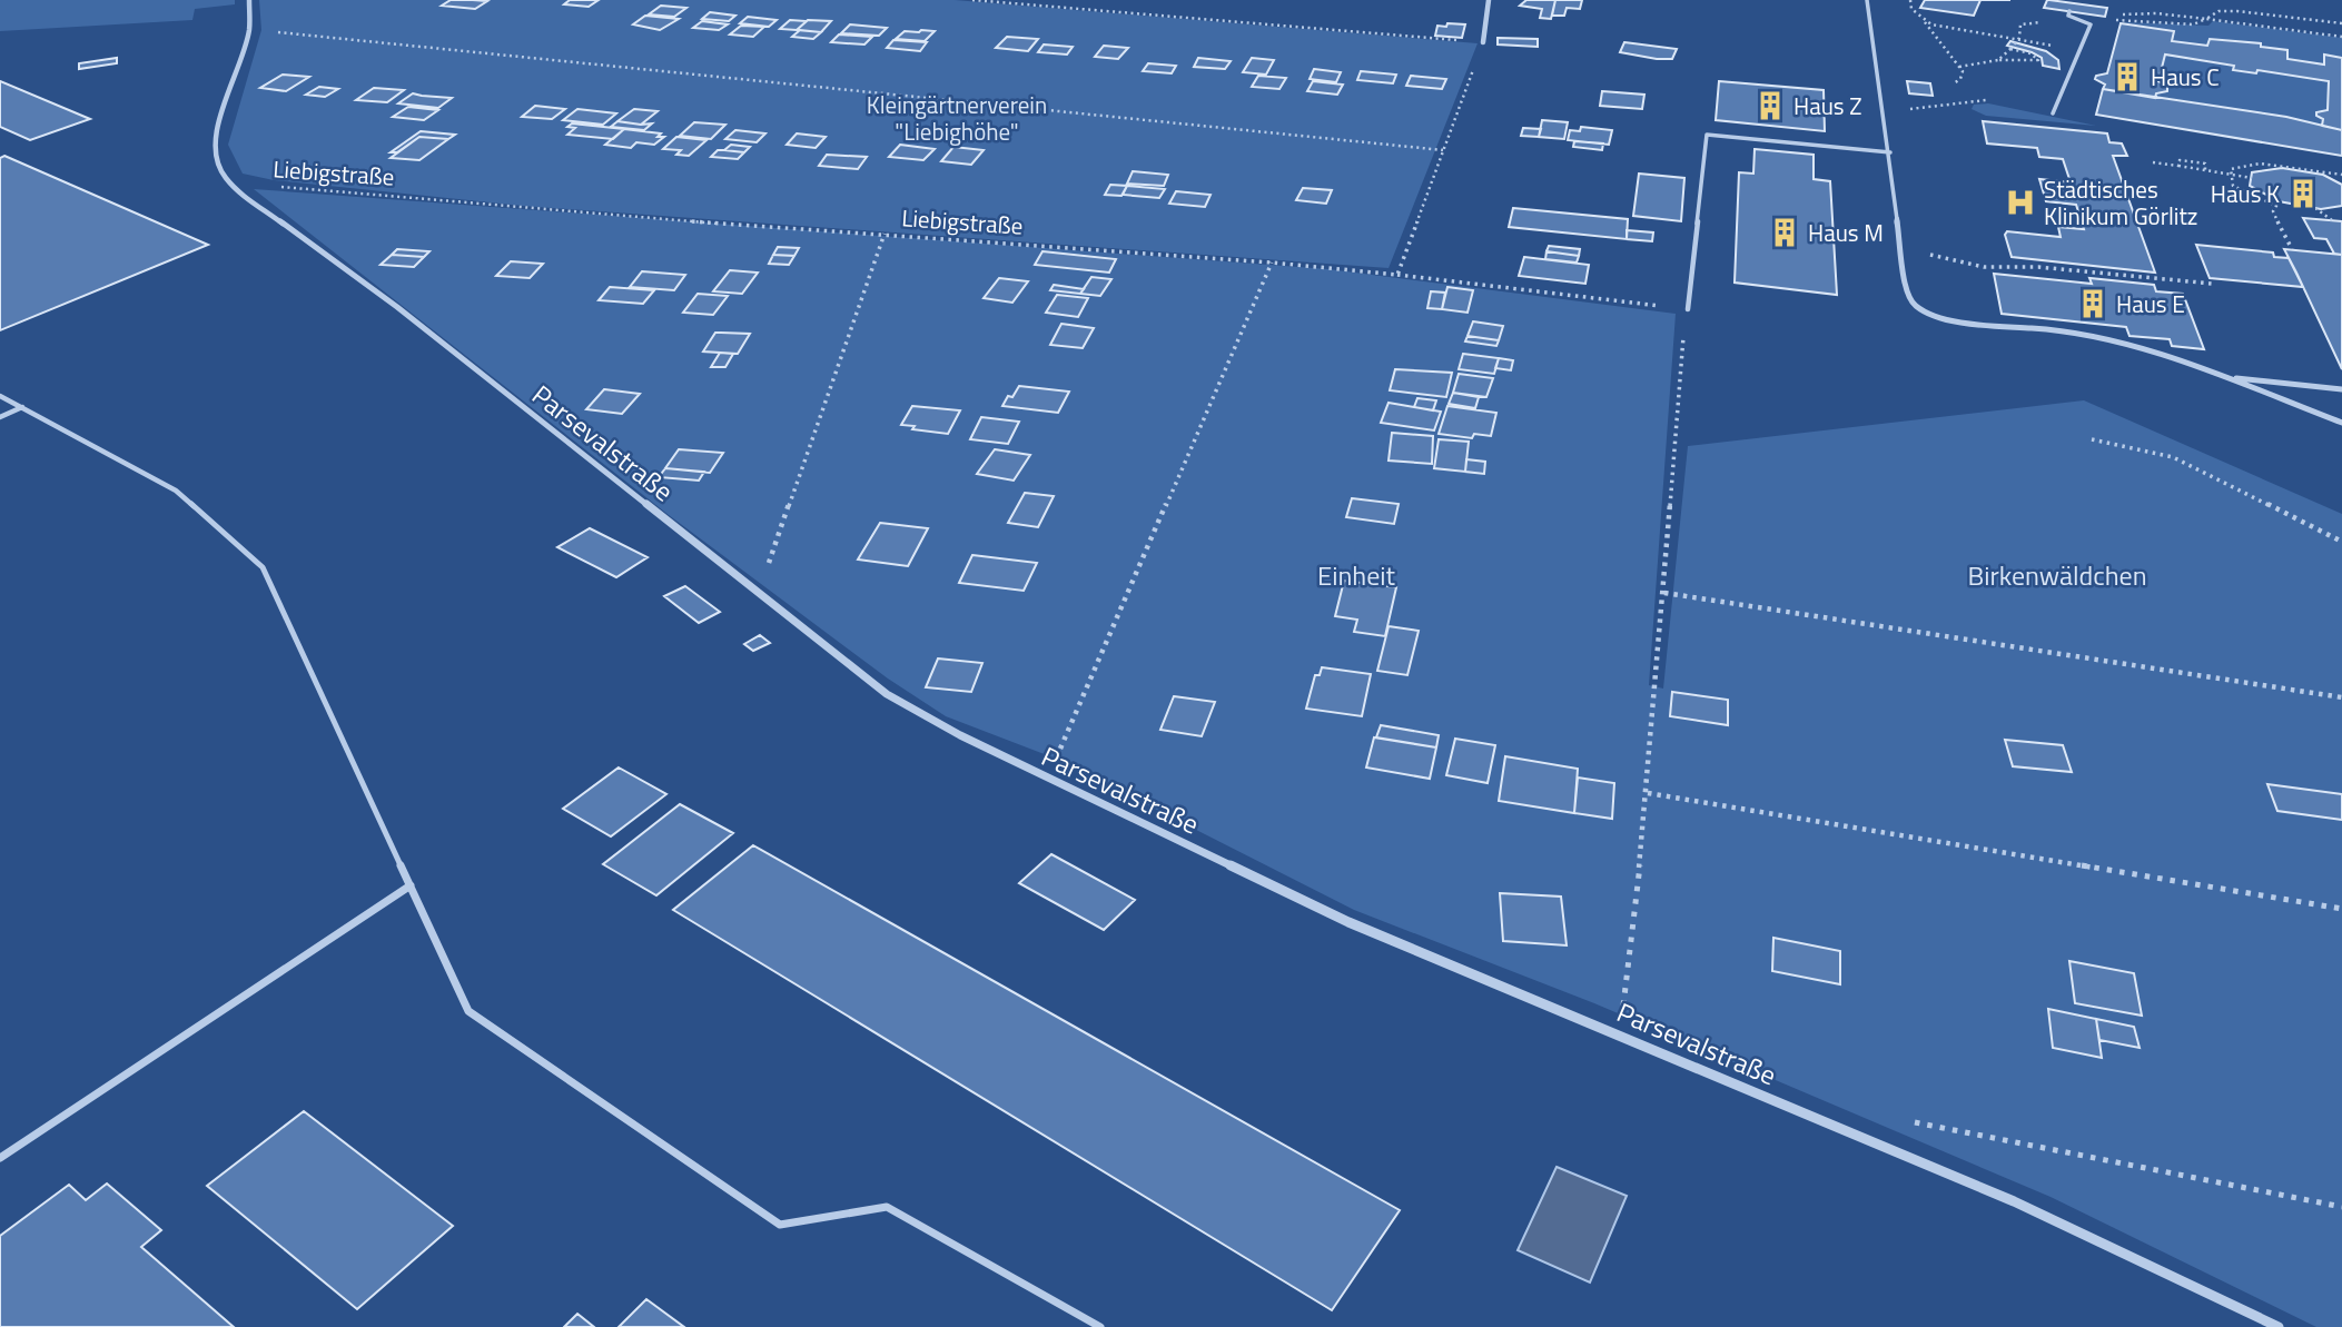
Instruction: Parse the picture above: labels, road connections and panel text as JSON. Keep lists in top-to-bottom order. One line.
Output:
{"streets":{"street":["Parsevalstraße"],"path":["Liebigstraße"]},"crossings":[["Liebigstraße","Parsevalstraße"]],"parks":["Kleingärtnerverein \"Liebighöhe\"","Einheit","Birkenwäldchen"],"places":{"building":["Haus C","Haus Z","Haus K","Haus M","Haus E"],"hospital":["Städtisches Klinikum Görlitz"]}}
